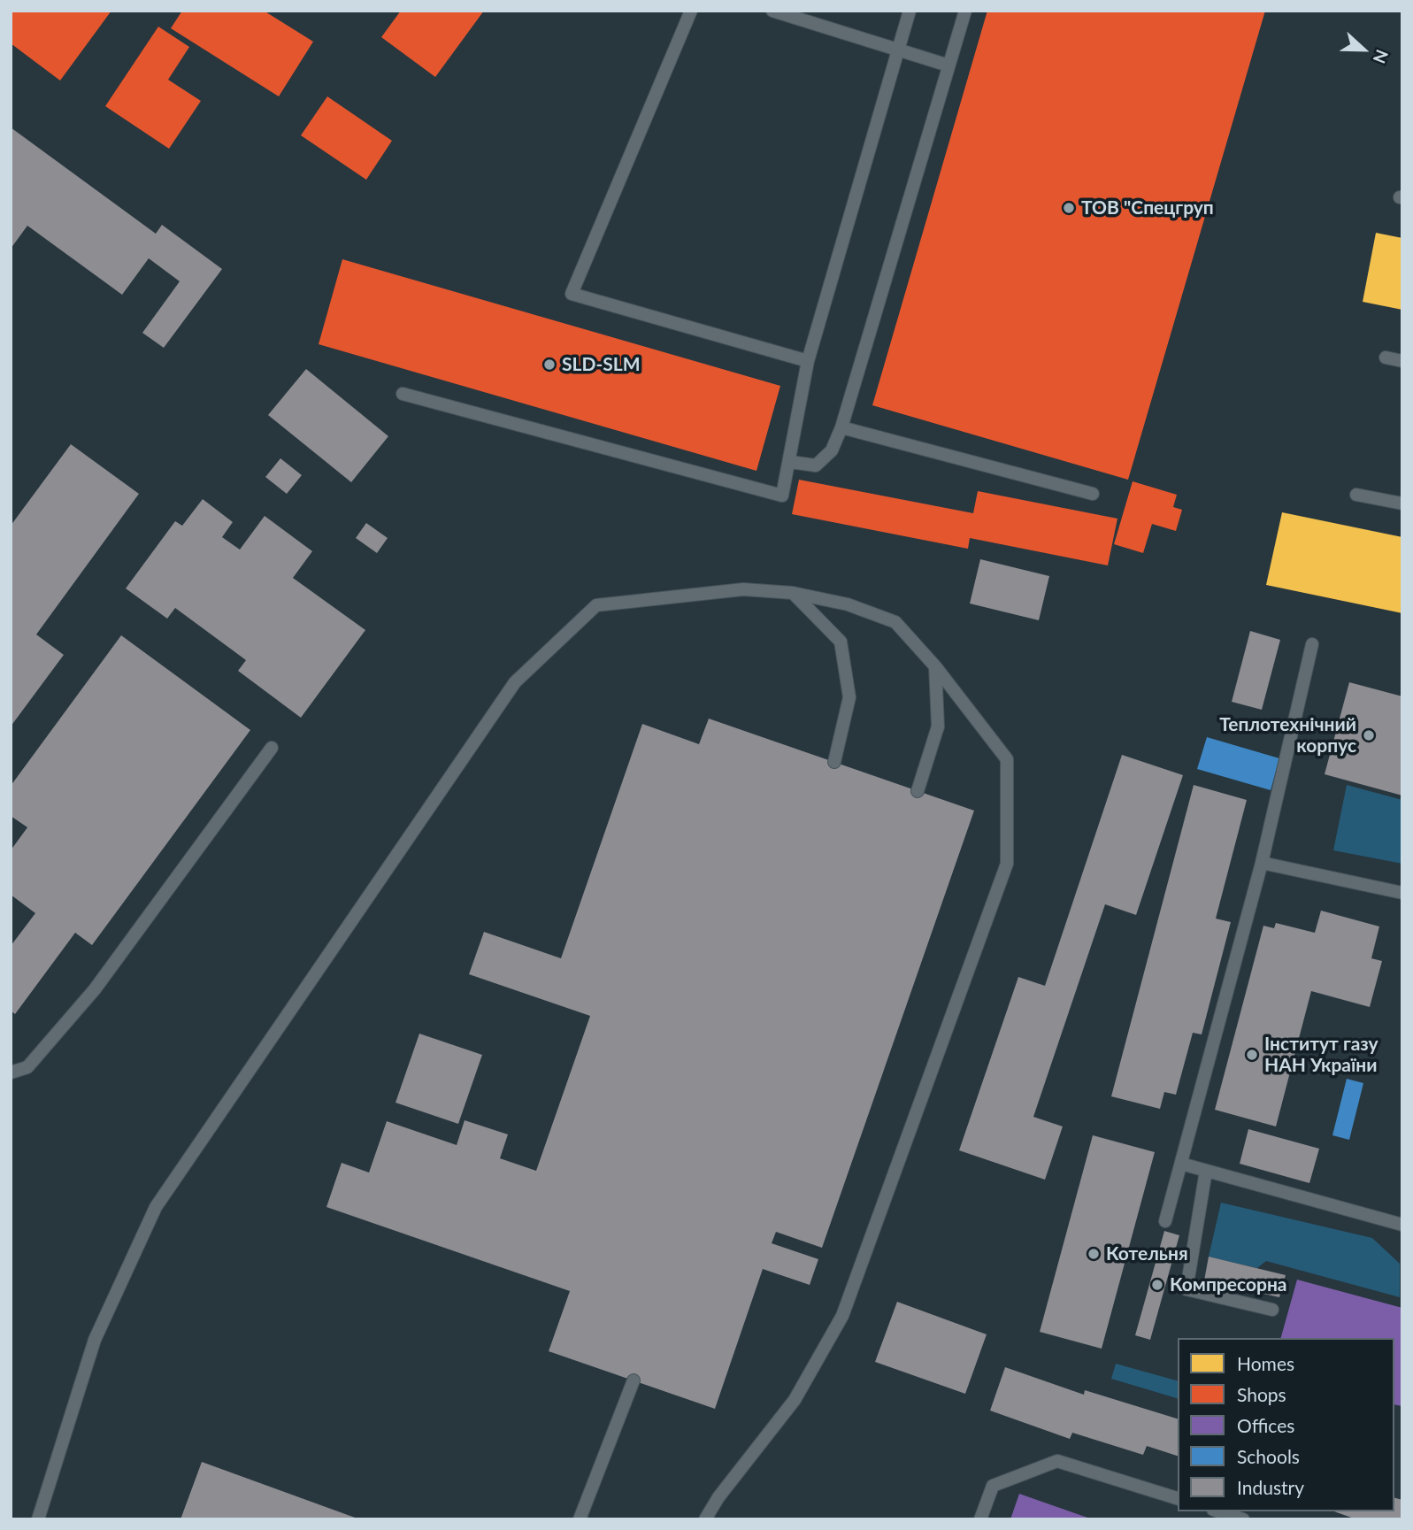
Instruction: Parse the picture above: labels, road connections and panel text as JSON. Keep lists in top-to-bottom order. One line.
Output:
{"places":["ТОВ \"Спецгруп","SLD-SLM","Теплотехнічний корпус","Інститут газу НАН України","Котельня","Компресорна"],"legend":["Homes","Shops","Offices","Schools","Industry"],"north":"right"}
